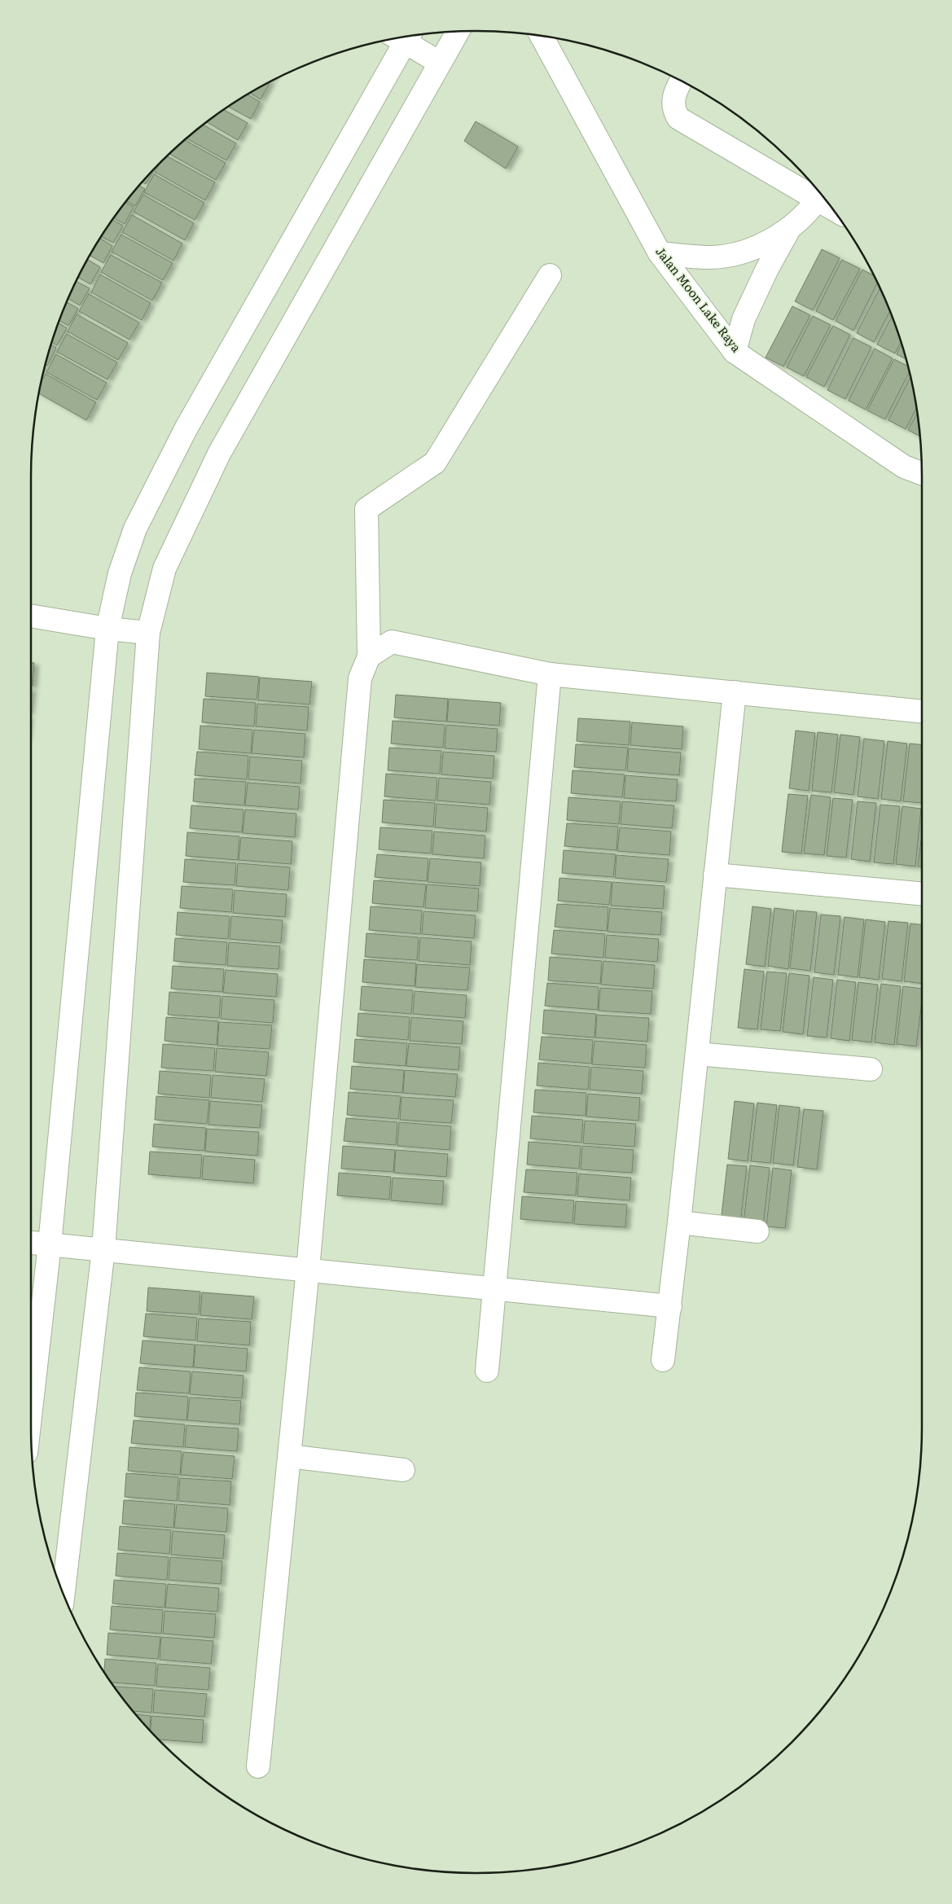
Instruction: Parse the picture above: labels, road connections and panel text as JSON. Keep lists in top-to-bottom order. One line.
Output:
{"streets":{"street":["Jalan Moon Lake Raya"]}}
